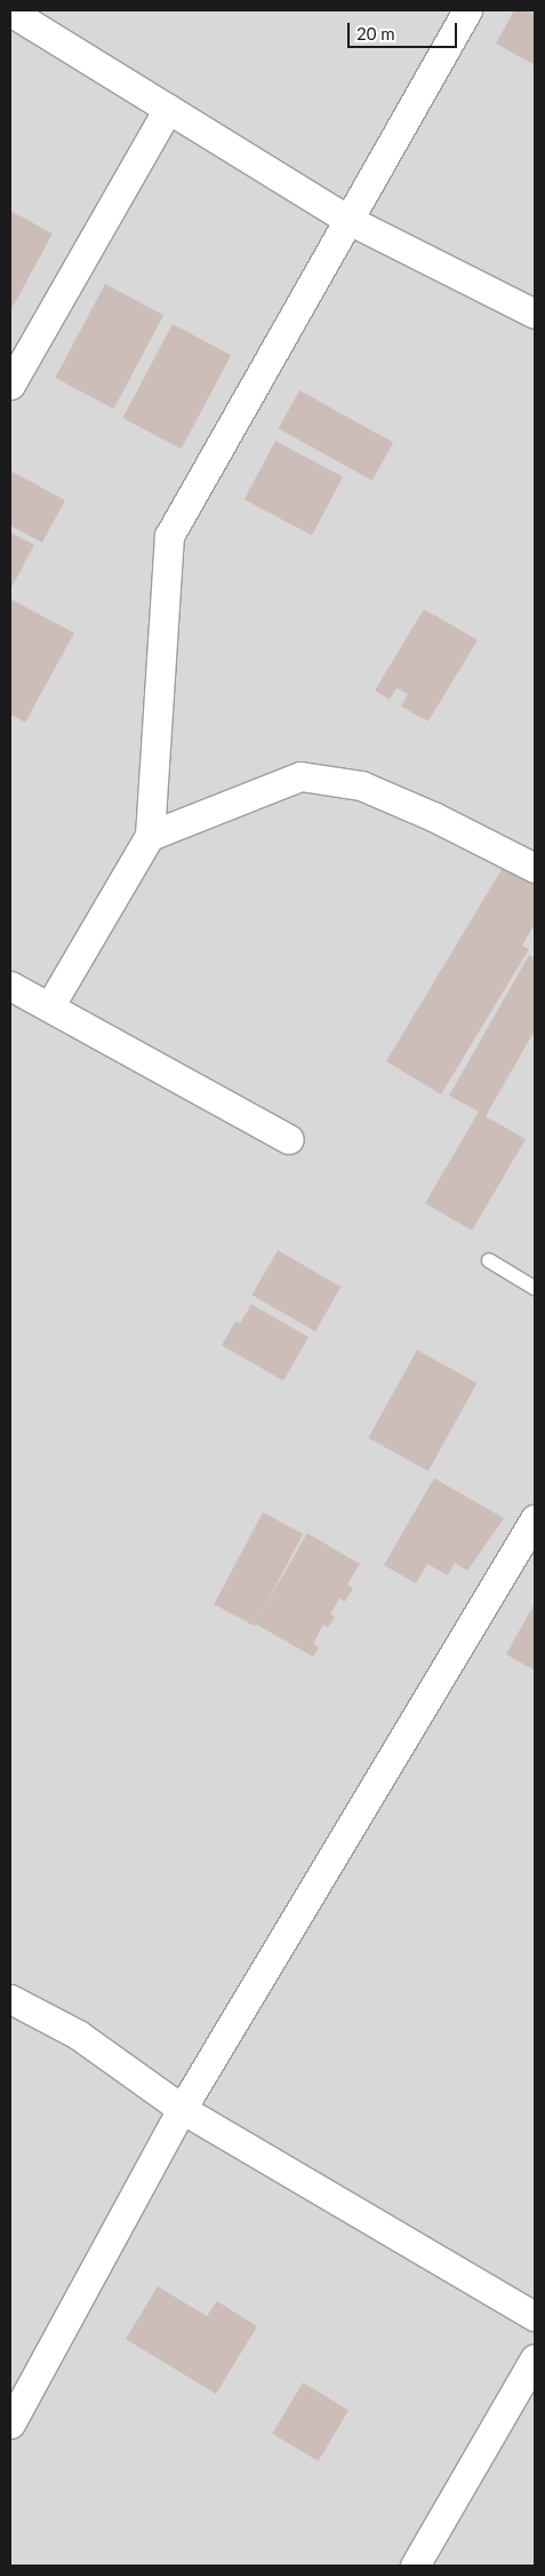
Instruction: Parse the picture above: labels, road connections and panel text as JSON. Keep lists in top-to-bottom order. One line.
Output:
{"scale_bar":"20 m"}
